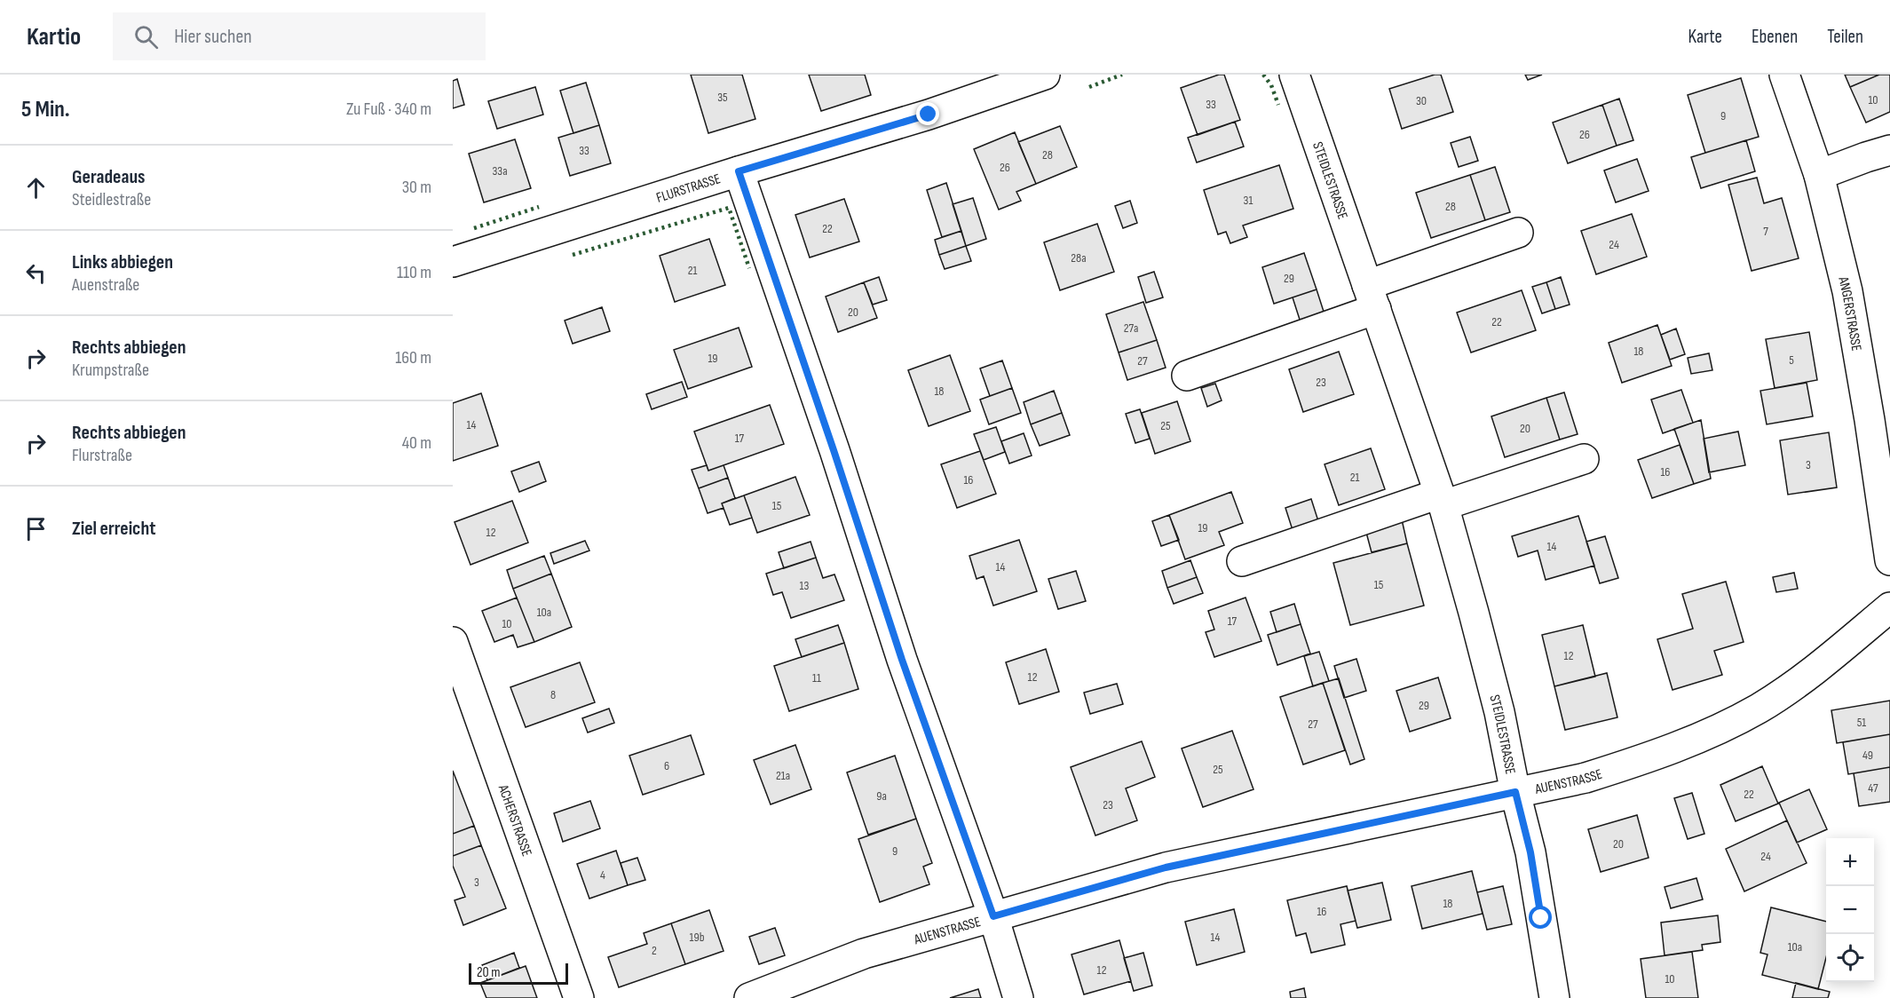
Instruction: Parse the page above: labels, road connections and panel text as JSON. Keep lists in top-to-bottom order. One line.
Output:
{"streets":{"street":["STEIDLESTRASSE","FLURSTRASSE","ANGERSTRASSE","AUENSTRASSE","ACHERSTRASSE"]},"crossings":[["STEIDLESTRASSE","AUENSTRASSE"]],"house_numbers":["35","10","30","33","9","26","33","28","26","33a","31","28","22","7","24","28a","21","29","20","22","27a","18","19","5","27","23","18","14","25","20","17","3","16","21","16","15","19","12","14","14","15","13","10a","17","10","12","12","11","8","29","51","27","49","6","25","21a","47","22","9a","23","20","9","24","4","3","18","16","19b","14","10a","2","12","10"],"scale_bar":"20 m","page":{"header":"Kartio","search":"Hier suchen","nav":["Karte","Ebenen","Teilen"],"heading":["5 Min.","Zu Fuß · 340 m"],"list":[["Geradeaus","Steidlestraße","30 m"],["Links abbiegen","Auenstraße","110 m"],["Rechts abbiegen","Krumpstraße","160 m"],["Rechts abbiegen","Flurstraße","40 m"],"Ziel erreicht"],"map_buttons":["+","−"],"scale":"20 m"}}
